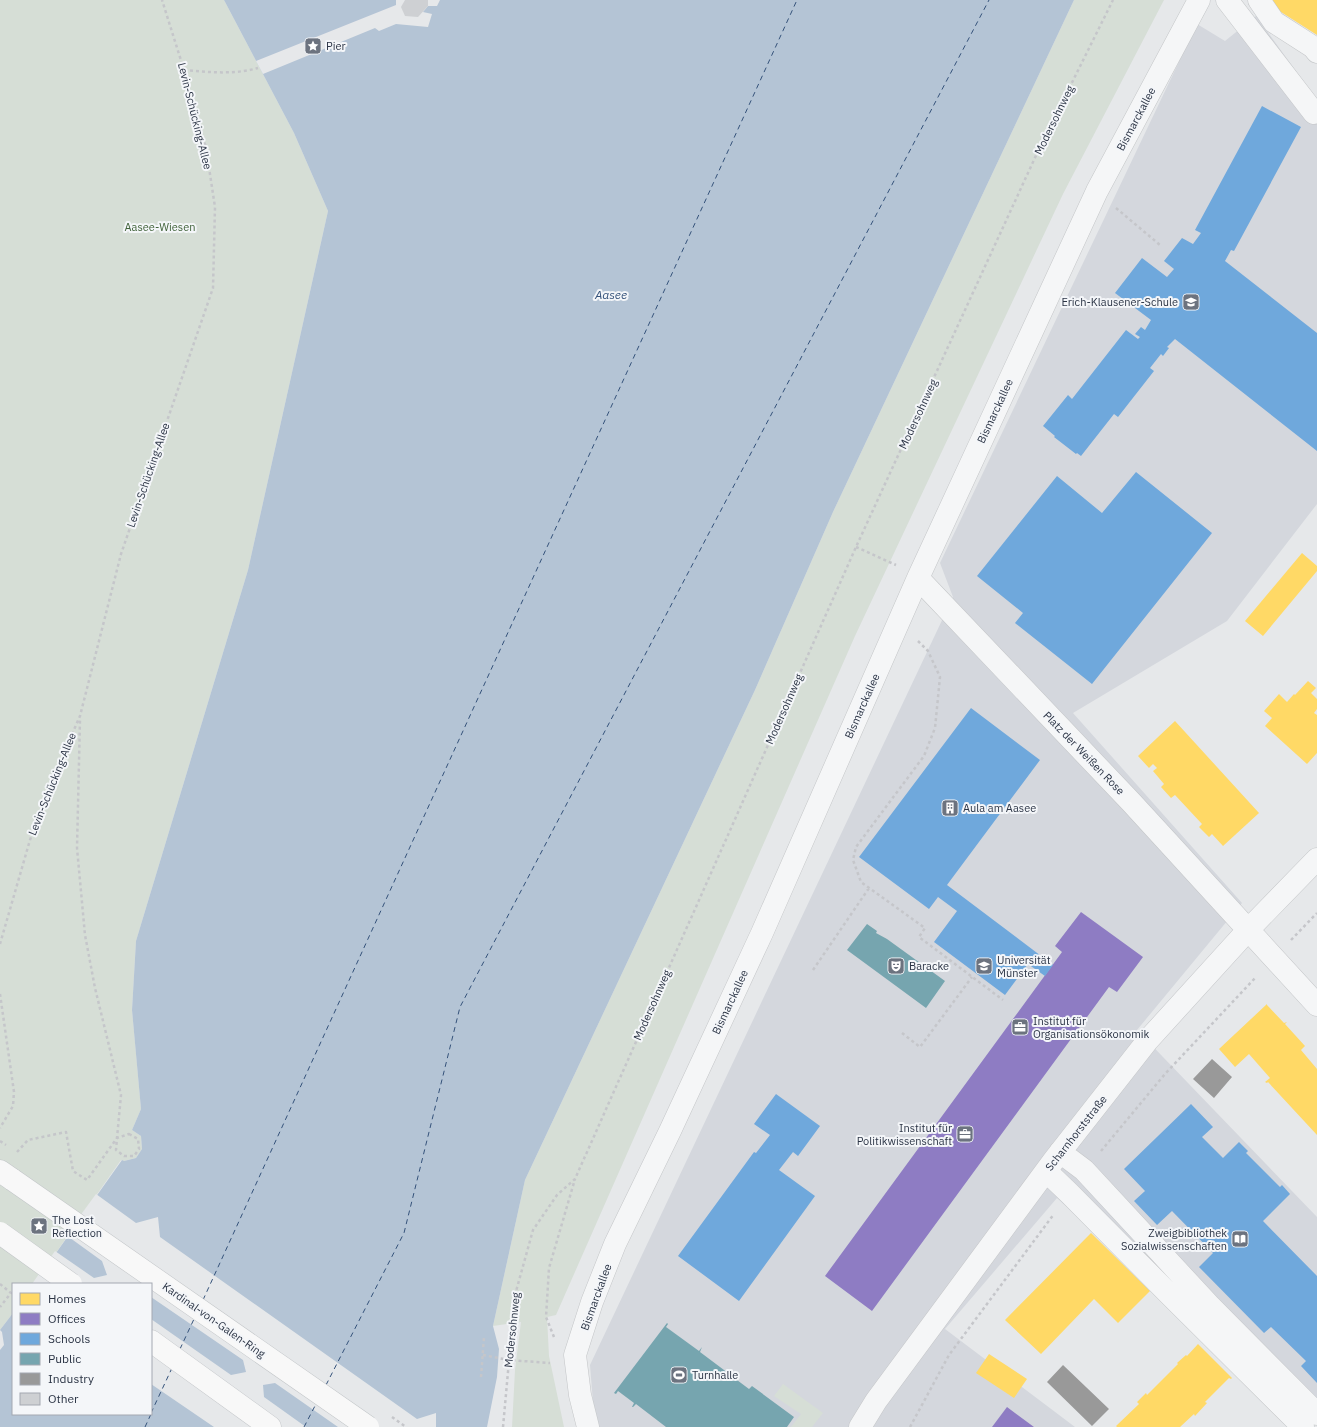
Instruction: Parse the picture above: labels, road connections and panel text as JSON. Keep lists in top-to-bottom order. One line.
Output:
{"streets":{"main road":["Kardinal-von-Galen-Ring"],"street":["Bismarckallee","Platz der Weißen Rose","Scharnhorststraße"],"path":["Levin-Schücking-Allee","Modersohnweg"]},"crossings":[["Bismarckallee","Platz der Weißen Rose"],["Platz der Weißen Rose","Scharnhorststraße"]],"water":["Aasee"],"parks":["Aasee-Wiesen"],"places":{"place":["Pier","The Lost Reflection"],"school or university":["Erich-Klausener-Schule","Universität Münster"],"building":["Aula am Aasee"],"theatre":["Baracke"],"office":["Institut für Organisationsökonomik","Institut für Politikwissenschaft"],"library":["Zweigbibliothek Sozialwissenschaften"],"sports":["Turnhalle"]},"legend":["Homes","Offices","Schools","Public","Industry","Other"]}
